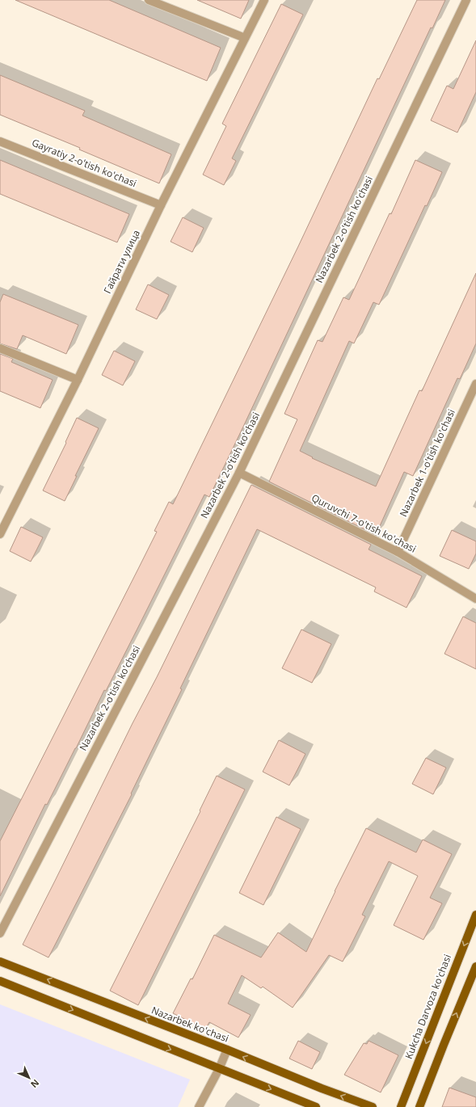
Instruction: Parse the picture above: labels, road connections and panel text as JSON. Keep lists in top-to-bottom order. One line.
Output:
{"streets":{"main road":["Kukcha Darvoza ko'chasi","Nazarbek ko'chasi"],"street":["Gayratiy 2-o'tish ko'chasi","Nazarbek 2-o'tish ko'chasi","Гайрати улица","Nazarbek 1-o'tish ko'chasi","Quruvchi 7-o'tish ko'chasi"]},"crossings":[["Gayratiy 2-o'tish ko'chasi","Гайрати улица"],["Nazarbek 2-o'tish ko'chasi","Quruvchi 7-o'tish ko'chasi"],["Nazarbek 1-o'tish ko'chasi","Quruvchi 7-o'tish ko'chasi"]],"north":"bottom right"}
